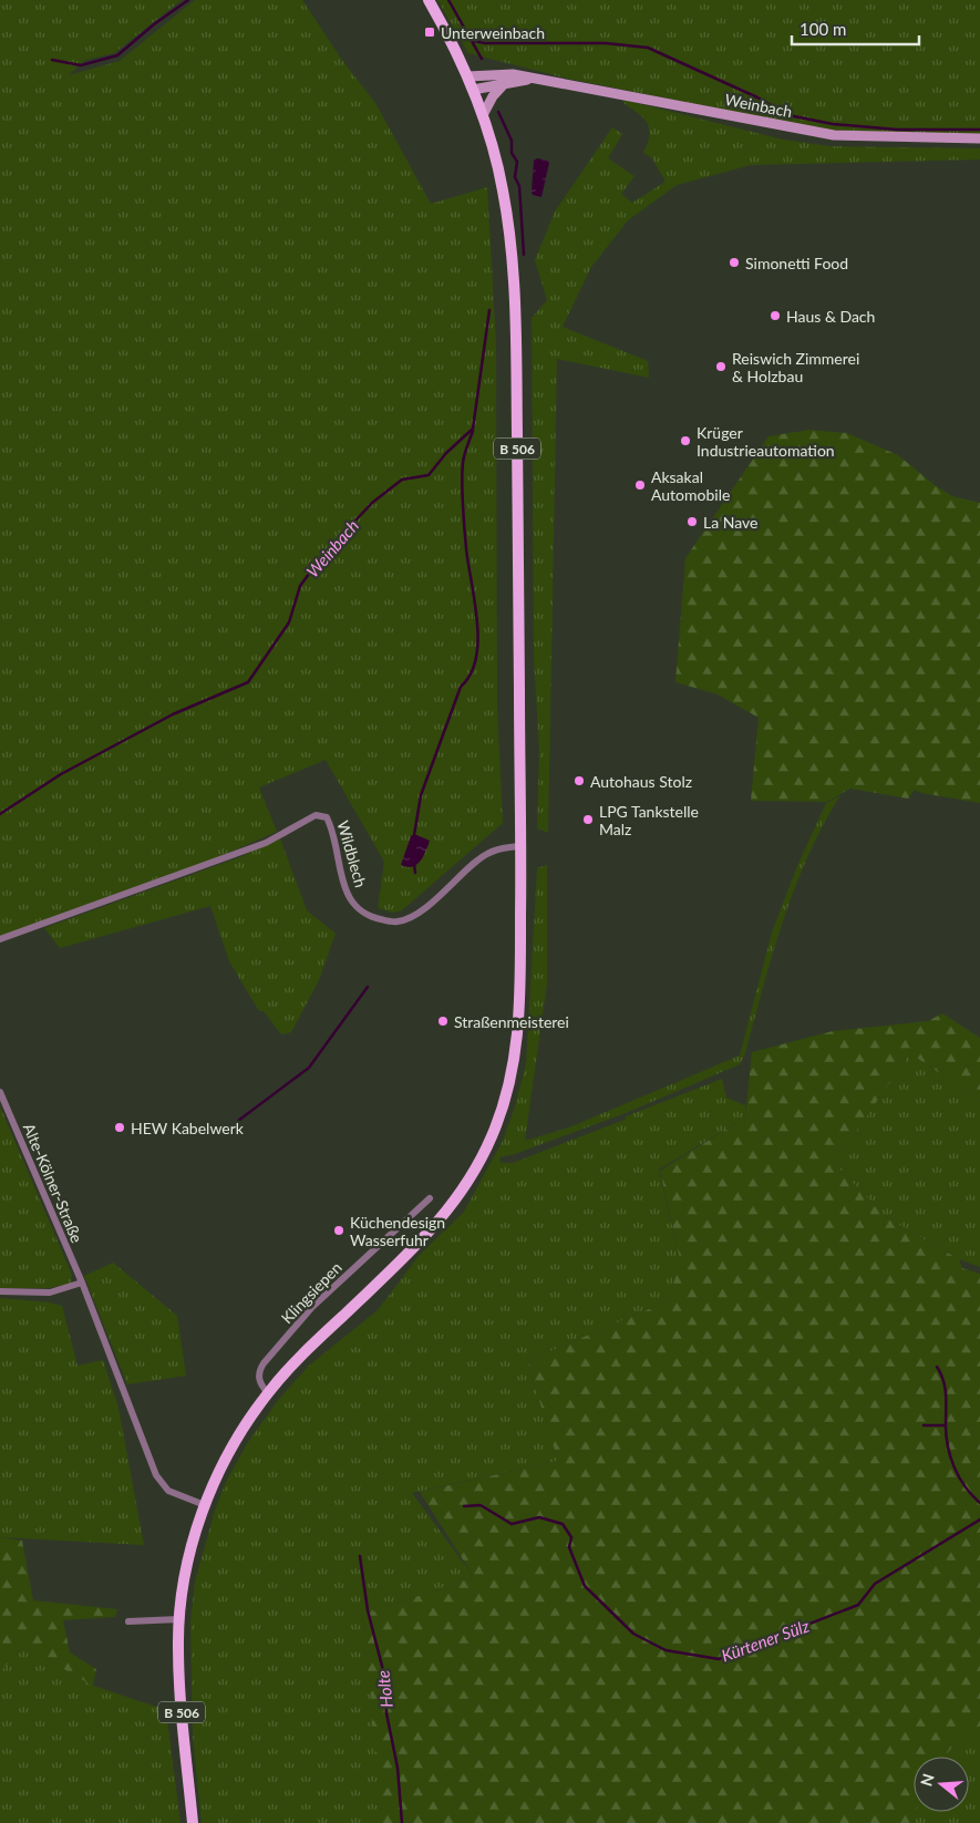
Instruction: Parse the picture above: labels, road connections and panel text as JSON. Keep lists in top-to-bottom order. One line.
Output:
{"streets":{"main road":["Weinbach","B 506"],"street":["Wildblech","Alte-Kölner-Straße","Klingsiepen"]},"crossings":[["Weinbach","B 506"],["B 506","Wildblech"],["B 506","Klingsiepen"]],"water":["Weinbach","Kürtener Sülz","Holte"],"places":{"transit":["Unterweinbach"],"other":["Simonetti Food","Haus & Dach","Reiswich Zimmerei & Holzbau","Krüger Industrieautomation","Aksakal Automobile","La Nave","Autohaus Stolz","LPG Tankstelle Malz","Straßenmeisterei","HEW Kabelwerk","Küchendesign Wasserfuhr"]},"scale_bar":"100 m","north":"left"}
